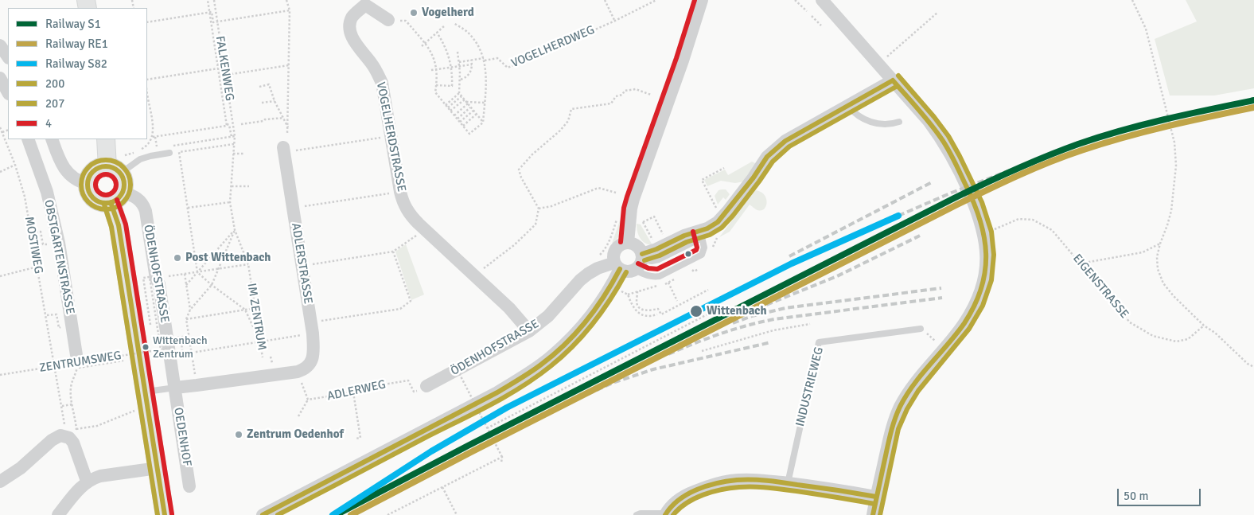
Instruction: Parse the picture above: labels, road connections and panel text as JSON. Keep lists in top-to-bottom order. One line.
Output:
{"streets":{"street":["VOGELHERDSTRASSE","OBSTGARTENSTRASSE","ADLERSTRASSE","ÖDENHOFSTRASSE","OEDENHOF"],"lane":["INDUSTRIEWEG"],"path":["VOGELHERDWEG","FALKENWEG","MOSTIWEG","EIGENSTRASSE","IM ZENTRUM","ZENTRUMSWEG","ADLERWEG"]},"crossings":[["FALKENWEG","IM ZENTRUM"],["VOGELHERDSTRASSE","ÖDENHOFSTRASSE"],["MOSTIWEG","ZENTRUMSWEG"],["ÖDENHOFSTRASSE","ADLERWEG"],["ÖDENHOFSTRASSE","OEDENHOF"]],"places":["Vogelherd","Post Wittenbach","Wittenbach","Wittenbach Zentrum","Zentrum Oedenhof"],"lines":["transit line 4","transit line 207","transit line 200","rail line S1","rail line RE1","rail line S82"],"legend":["Railway S1","Railway RE1","Railway S82","200","207","4"],"scale_bar":"50 m"}
